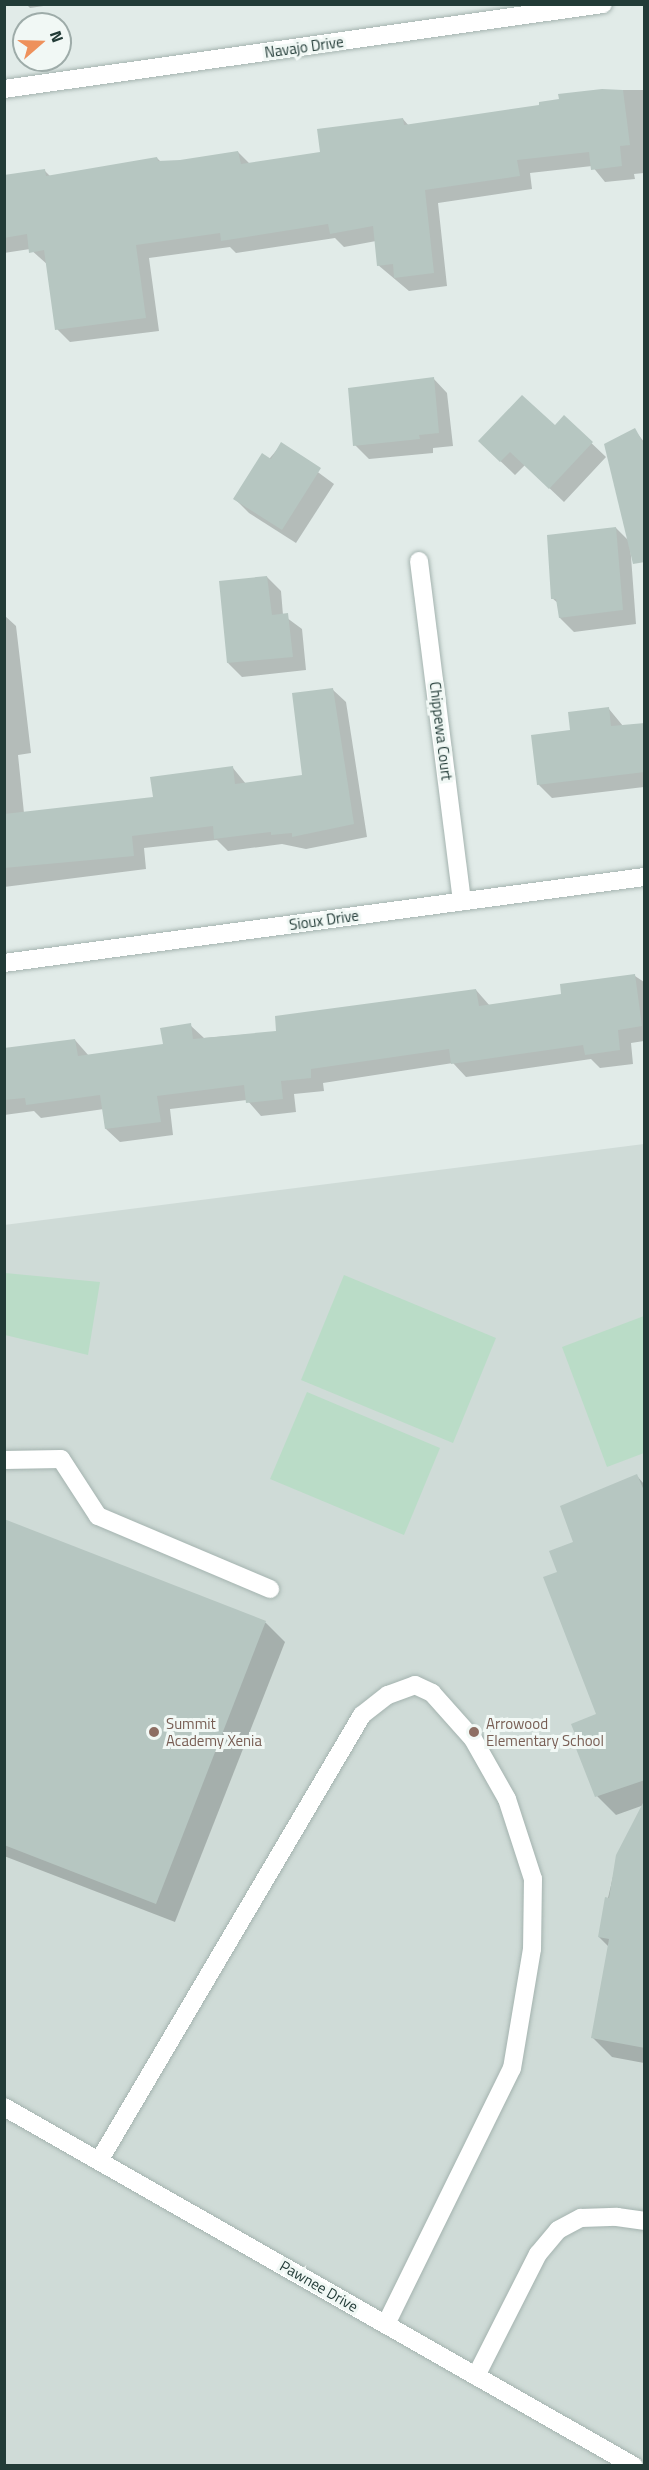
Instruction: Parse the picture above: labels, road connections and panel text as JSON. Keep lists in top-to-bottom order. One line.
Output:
{"streets":{"street":["Navajo Drive","Chippewa Court","Sioux Drive","Pawnee Drive"]},"crossings":[["Chippewa Court","Sioux Drive"]],"places":["Summit Academy Xenia","Arrowood Elementary School"],"north":"right"}
